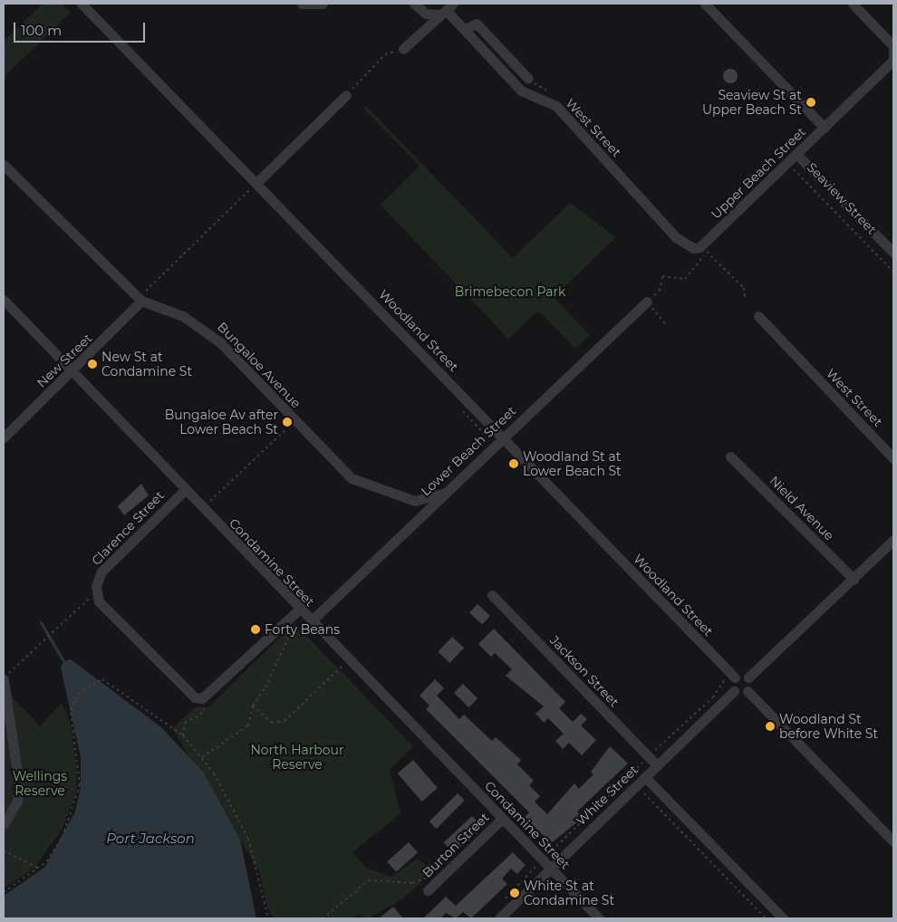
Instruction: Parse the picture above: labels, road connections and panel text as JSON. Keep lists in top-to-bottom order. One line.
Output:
{"streets":{"street":["West Street","Upper Beach Street","Seaview Street","Woodland Street","New Street","Bungaloe Avenue","Lower Beach Street","Nield Avenue","Clarence Street","Condamine Street","Jackson Street","White Street","Burton Street"]},"crossings":[["West Street","Upper Beach Street"],["Upper Beach Street","Seaview Street"],["Woodland Street","Lower Beach Street"],["New Street","Bungaloe Avenue"],["New Street","Condamine Street"],["Bungaloe Avenue","Lower Beach Street"],["Lower Beach Street","Condamine Street"],["Clarence Street","Condamine Street"],["Condamine Street","White Street"],["Condamine Street","Burton Street"],["Jackson Street","White Street"]],"water":["Port Jackson"],"parks":["Brimebecon Park","North Harbour Reserve","Wellings Reserve"],"places":["Seaview St at Upper Beach St","New St at Condamine St","Bungaloe Av after Lower Beach St","Woodland St at Lower Beach St","Forty Beans","Woodland St before White St","White St at Condamine St"],"scale_bar":"100 m"}
